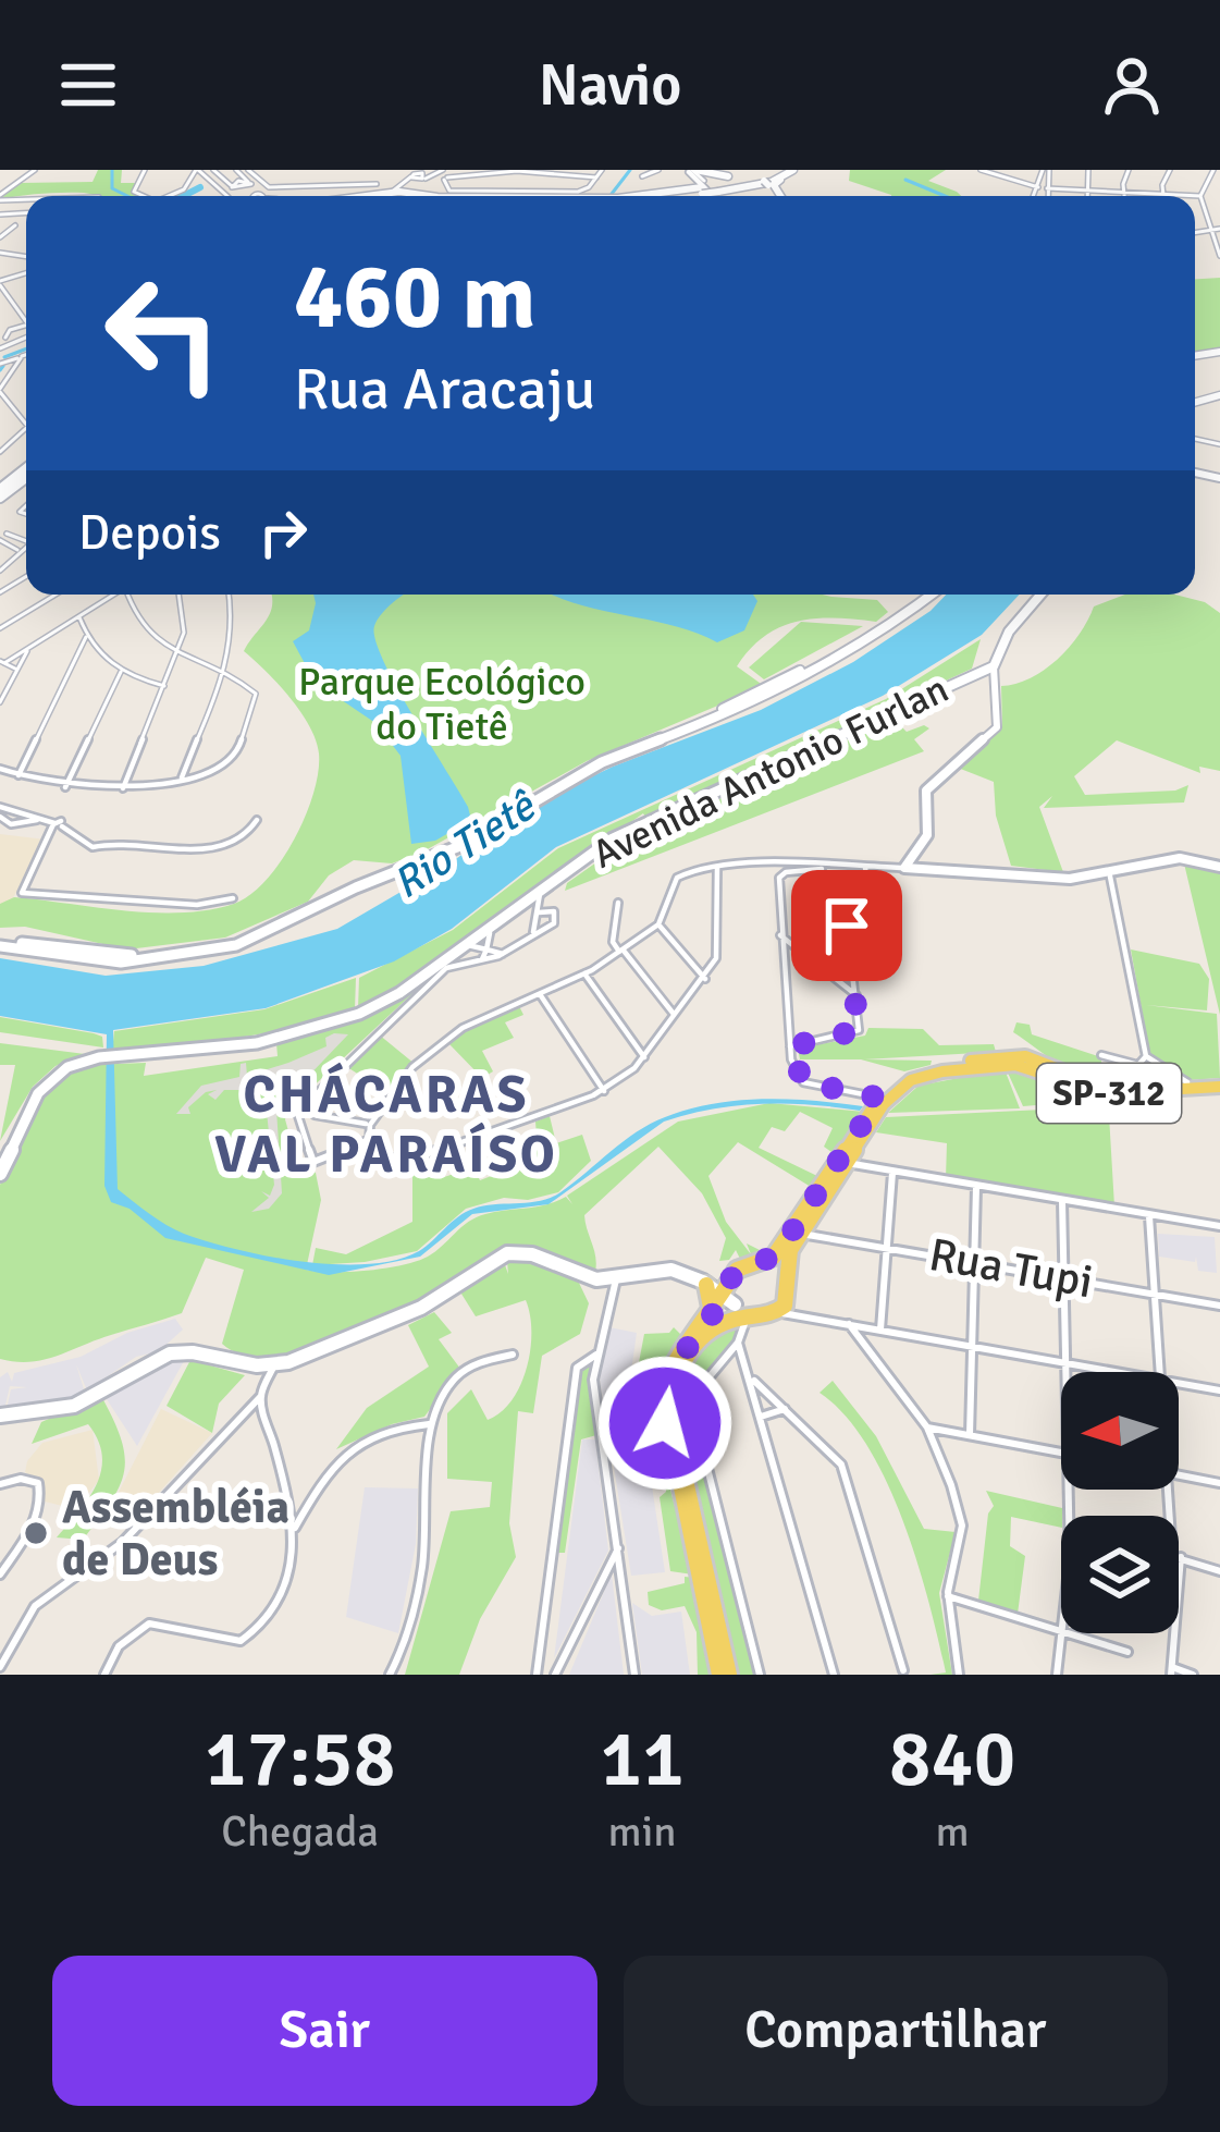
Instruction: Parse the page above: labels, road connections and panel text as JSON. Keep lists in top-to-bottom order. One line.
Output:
{"streets":{"main road":["Avenida Antonio Furlan","SP-312"],"street":["Rua Tupi"]},"crossings":[["SP-312","Rua Tupi"]],"districts":["CHÁCARAS VAL PARAÍSO"],"water":["Rio Tietê"],"parks":["Parque Ecológico do Tietê"],"places":["Assembléia de Deus"],"north":"left","page":{"header":"Navio","turn":["460 m","Rua Aracaju"],"then":"Depois","eta":["17:58","Chegada","11","min","840","m"],"buttons":["Sair","Compartilhar"]}}
